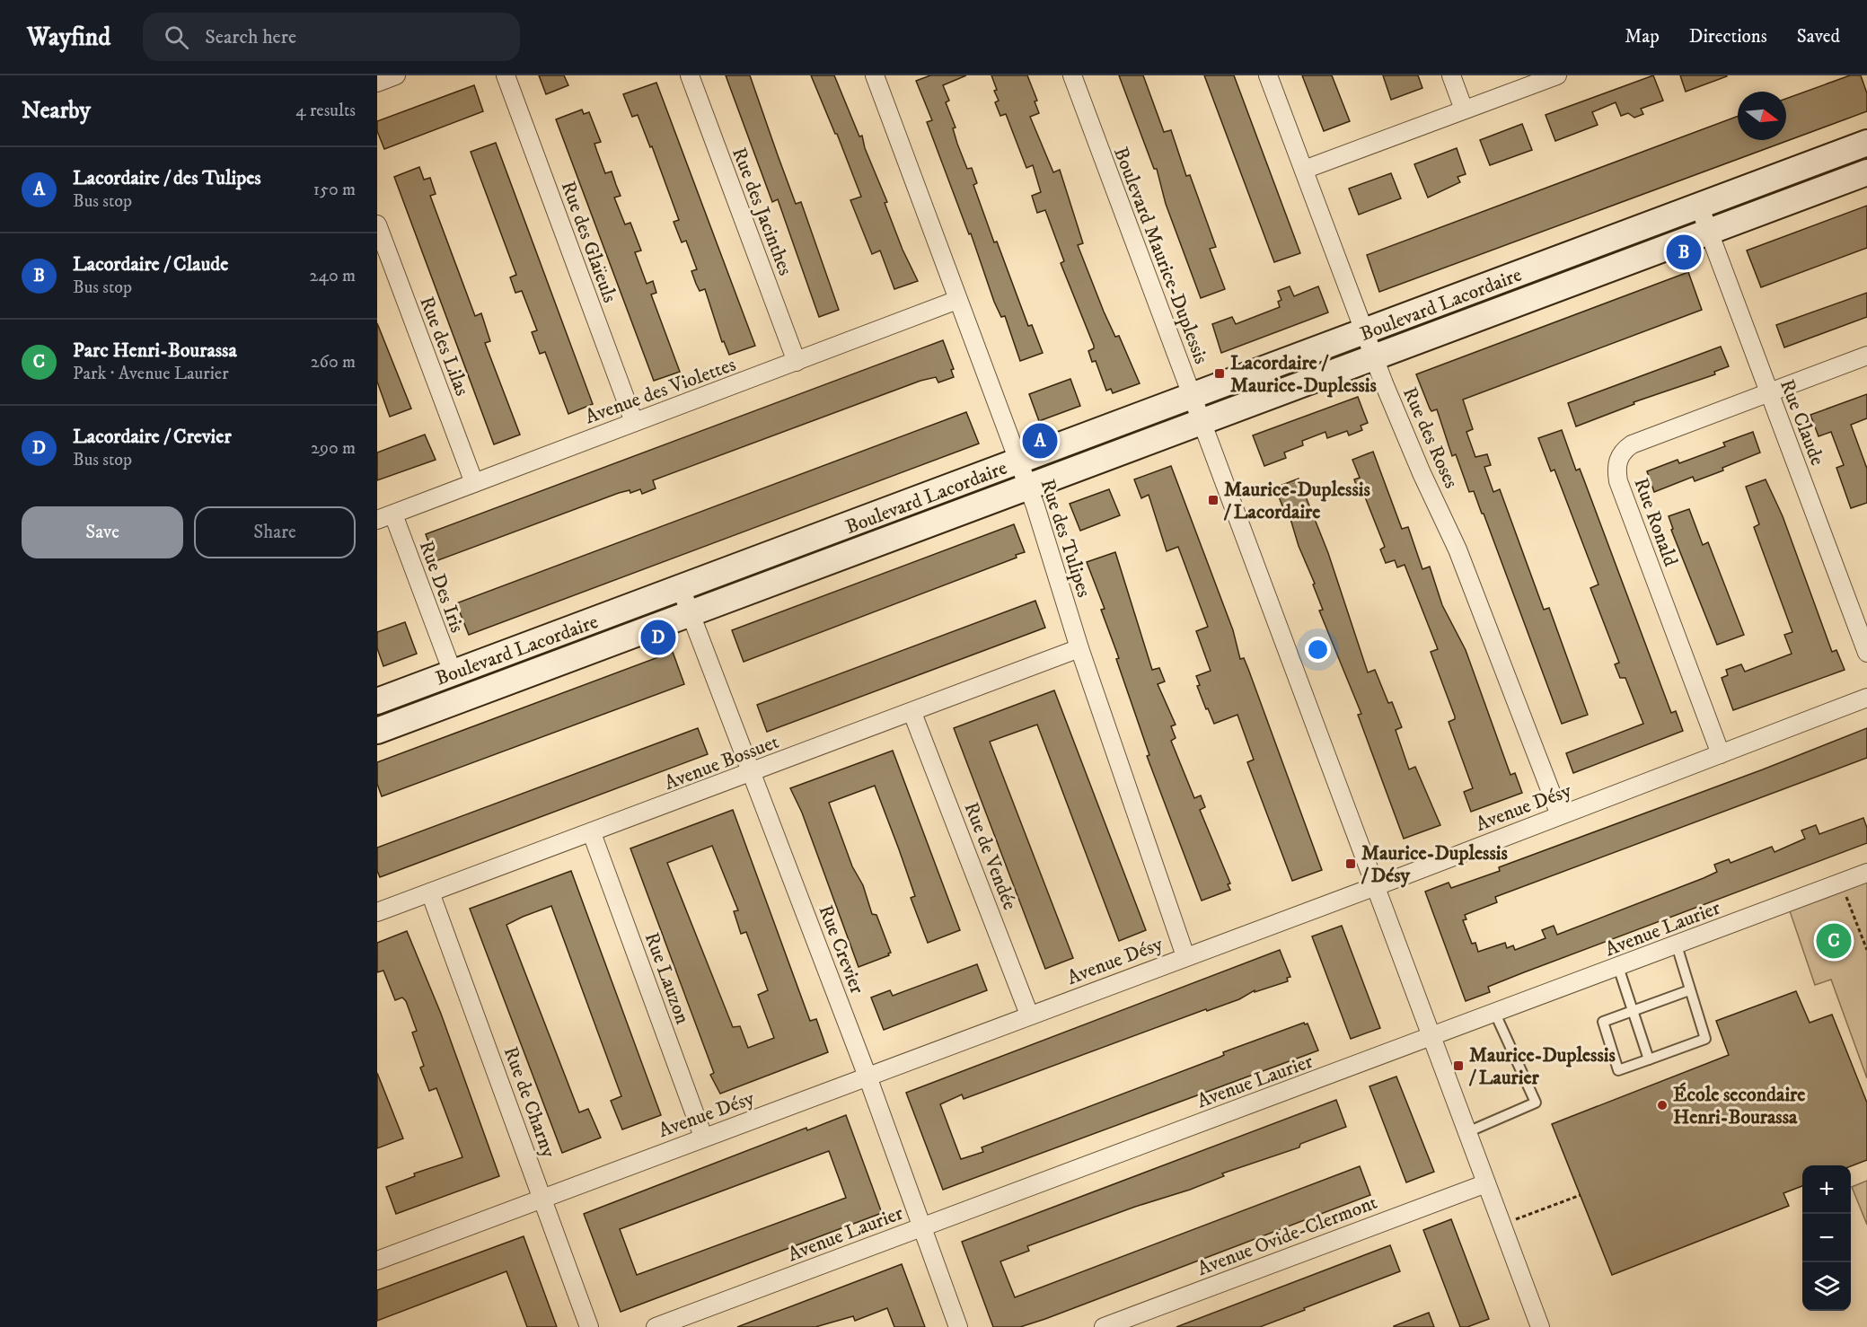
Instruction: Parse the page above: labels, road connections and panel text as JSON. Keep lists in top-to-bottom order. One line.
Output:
{"streets":{"main road":["Boulevard Lacordaire"],"street":["Rue des Jacinthes","Rue des Glaïeuls","Boulevard Maurice-Duplessis","Rue des Lilas","Avenue des Violettes","Rue Claude","Rue des Roses","Rue Ronald","Rue des Tulipes","Rue Des Iris","Avenue Bossuet","Avenue Désy","Rue de Vendée","Avenue Laurier","Rue Crevier","Rue Lauzon","Rue de Charny","Avenue Ovide-Clermont"]},"crossings":[["Rue des Jacinthes","Avenue des Violettes"],["Rue des Glaïeuls","Avenue des Violettes"],["Boulevard Maurice-Duplessis","Boulevard Lacordaire"],["Boulevard Maurice-Duplessis","Avenue Désy"],["Boulevard Maurice-Duplessis","Avenue Laurier"],["Boulevard Maurice-Duplessis","Avenue Ovide-Clermont"],["Boulevard Lacordaire","Rue Claude"],["Boulevard Lacordaire","Rue des Roses"],["Boulevard Lacordaire","Rue des Tulipes"],["Boulevard Lacordaire","Rue Des Iris"],["Boulevard Lacordaire","Rue Crevier"],["Rue des Lilas","Avenue des Violettes"],["Avenue des Violettes","Rue des Tulipes"],["Avenue des Violettes","Rue Des Iris"],["Rue Claude","Rue Ronald"],["Rue des Roses","Avenue Désy"],["Rue Ronald","Avenue Désy"],["Rue des Tulipes","Avenue Bossuet"],["Rue des Tulipes","Avenue Désy"],["Avenue Bossuet","Rue de Vendée"],["Avenue Bossuet","Rue Crevier"],["Avenue Bossuet","Rue Lauzon"],["Avenue Bossuet","Rue de Charny"],["Avenue Désy","Rue de Vendée"],["Avenue Désy","Rue Crevier"],["Avenue Désy","Rue Lauzon"],["Avenue Désy","Rue de Charny"],["Avenue Laurier","Rue Crevier"]],"places":{"transit":["Lacordaire / Maurice-Duplessis","Maurice-Duplessis / Lacordaire","Maurice-Duplessis / Désy","Maurice-Duplessis / Laurier"],"other":["École secondaire Henri-Bourassa"]},"north":"right","page":{"header":"Wayfind","search":"Search here","nav":["Map","Directions","Saved"],"heading":["Nearby","4 results"],"list":[{"mark":"A","name":"Lacordaire / des Tulipes","note":"Bus stop","value":"150 m"},{"mark":"B","name":"Lacordaire / Claude","note":"Bus stop","value":"240 m"},{"mark":"C","name":"Parc Henri-Bourassa","note":"Park · Avenue Laurier","value":"260 m"},{"mark":"D","name":"Lacordaire / Crevier","note":"Bus stop","value":"290 m"}],"pins":["B","A","D","C"],"buttons":["Save","Share"],"map_buttons":["+","−"]}}
